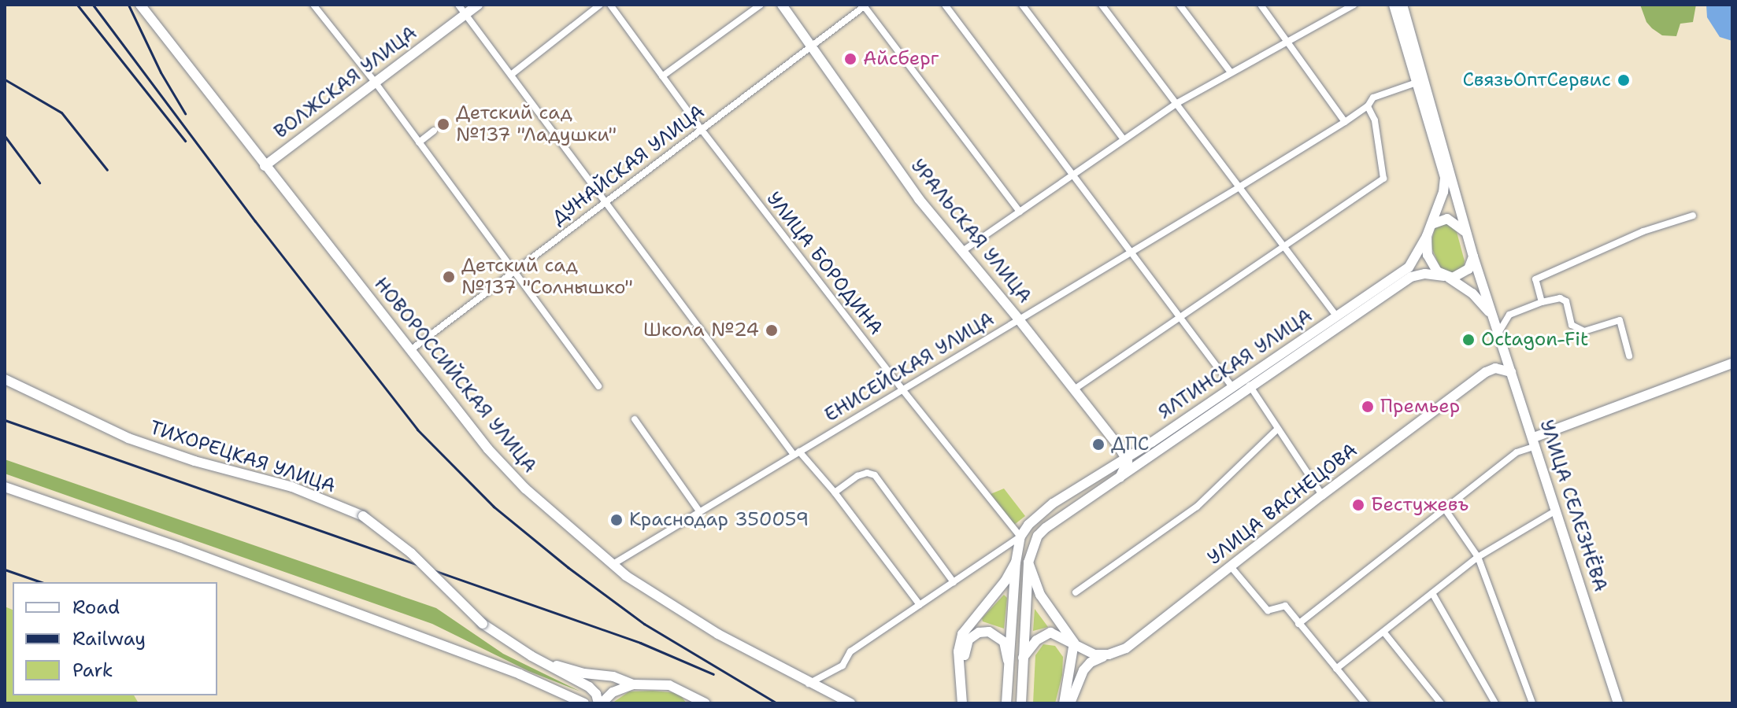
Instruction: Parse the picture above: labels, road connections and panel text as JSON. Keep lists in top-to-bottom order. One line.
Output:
{"streets":{"main road":["ВОЛЖСКАЯ УЛИЦА","УРАЛЬСКАЯ УЛИЦА","ЯЛТИНСКАЯ УЛИЦА","НОВОРОССИЙСКАЯ УЛИЦА","ТИХОРЕЦКАЯ УЛИЦА","УЛИЦА ВАСНЕЦОВА","УЛИЦА СЕЛЕЗНЁВА"],"street":["ДУНАЙСКАЯ УЛИЦА","УЛИЦА БОРОДИНА","ЕНИСЕЙСКАЯ УЛИЦА"]},"crossings":[["ВОЛЖСКАЯ УЛИЦА","НОВОРОССИЙСКАЯ УЛИЦА"],["ДУНАЙСКАЯ УЛИЦА","УРАЛЬСКАЯ УЛИЦА"],["ДУНАЙСКАЯ УЛИЦА","УЛИЦА БОРОДИНА"],["ДУНАЙСКАЯ УЛИЦА","НОВОРОССИЙСКАЯ УЛИЦА"],["УРАЛЬСКАЯ УЛИЦА","ЯЛТИНСКАЯ УЛИЦА"],["УРАЛЬСКАЯ УЛИЦА","ЕНИСЕЙСКАЯ УЛИЦА"],["УЛИЦА БОРОДИНА","ЯЛТИНСКАЯ УЛИЦА"],["УЛИЦА БОРОДИНА","ЕНИСЕЙСКАЯ УЛИЦА"],["ЯЛТИНСКАЯ УЛИЦА","НОВОРОССИЙСКАЯ УЛИЦА"],["ЯЛТИНСКАЯ УЛИЦА","УЛИЦА СЕЛЕЗНЁВА"],["ЕНИСЕЙСКАЯ УЛИЦА","НОВОРОССИЙСКАЯ УЛИЦА"],["УЛИЦА ВАСНЕЦОВА","УЛИЦА СЕЛЕЗНЁВА"]],"places":["Айсберг","СвязьОптСервис","Детский сад №137 \"Ладушки\"","Детский сад №137 \"Солнышко\"","Школа №24","Octagon-Fit","Премьер","ДПС","Бестужевъ","Краснодар 350059"],"legend":["Road","Railway","Park"]}
